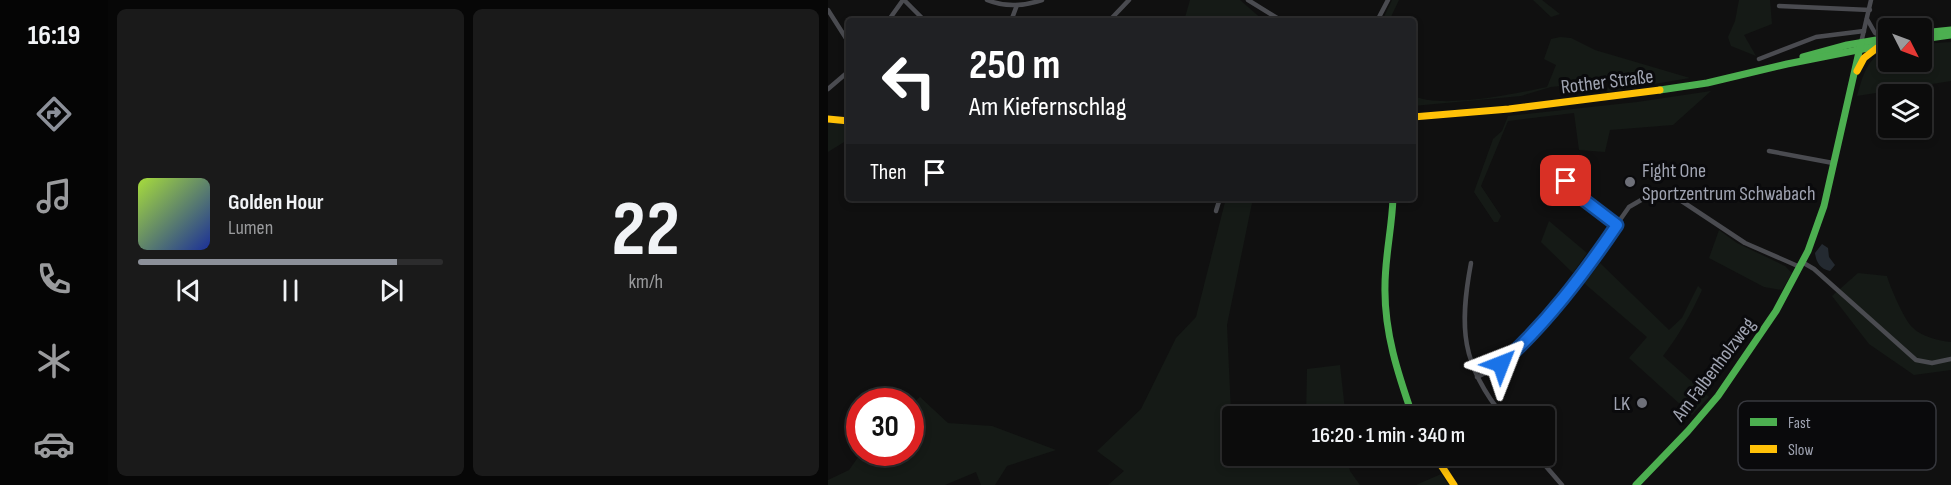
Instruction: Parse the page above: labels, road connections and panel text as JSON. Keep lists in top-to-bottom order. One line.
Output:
{"streets":{"main road":["Rother Straße","Am Falbenholzweg"]},"crossings":[["Rother Straße","Am Falbenholzweg"]],"places":["Fight One Sportzentrum Schwabach","LK"],"legend":["Fast","Slow"],"north":"bottom right","page":{"tabs":"16:19","tile":["22","km/h"],"turn":["250 m","Am Kiefernschlag"],"then":"Then","song":["Golden Hour","Lumen"],"limit":"30","trip":"16:20 · 1 min · 340 m"}}
